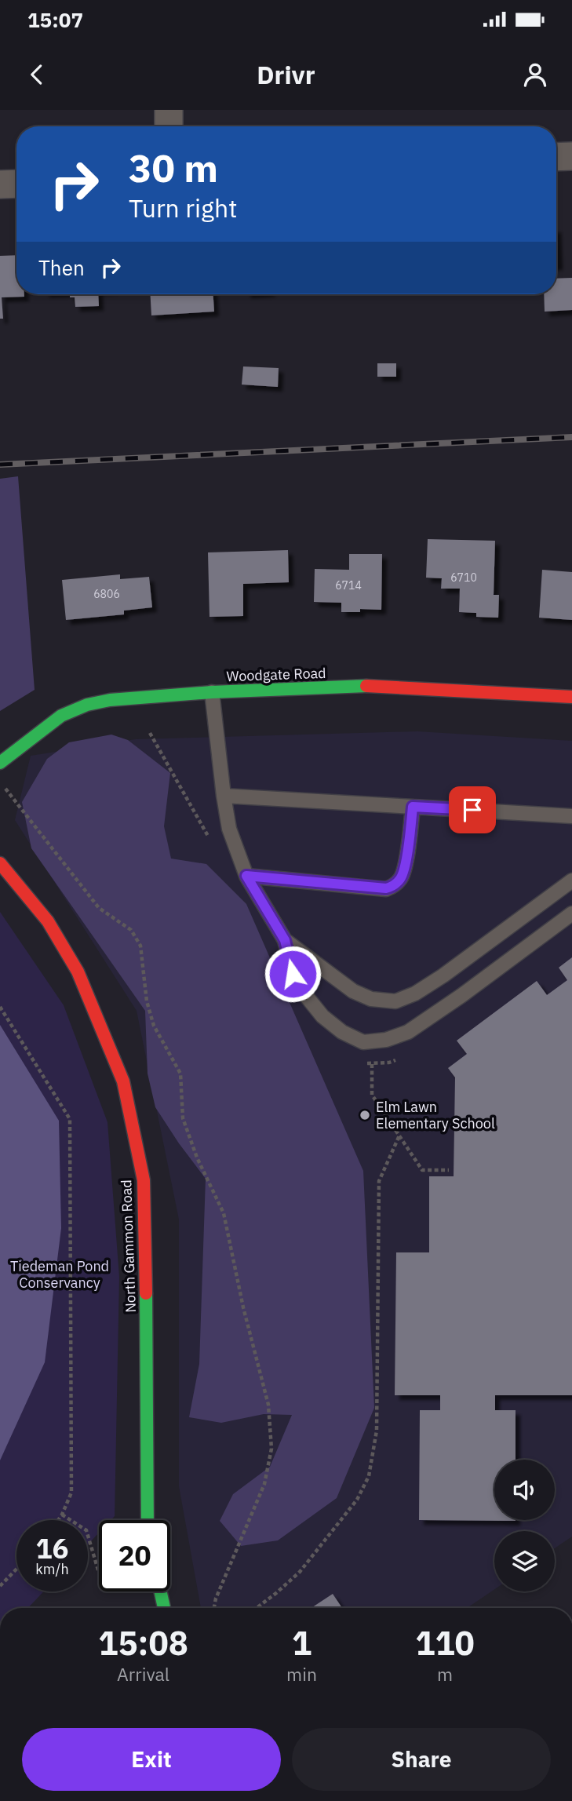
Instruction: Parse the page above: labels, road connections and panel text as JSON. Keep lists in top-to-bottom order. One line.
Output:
{"streets":{"main road":["Woodgate Road","North Gammon Road"]},"parks":["Tiedeman Pond Conservancy"],"places":["Elm Lawn Elementary School"],"house_numbers":["6710","6714","6806"],"page":{"status":"15:07","header":"Drivr","turn":["30 m","Turn right"],"then":"Then","speed":"16 km/h","limit":"20","eta":["15:08","Arrival","1","min","110","m"],"buttons":["Exit","Share"]}}
